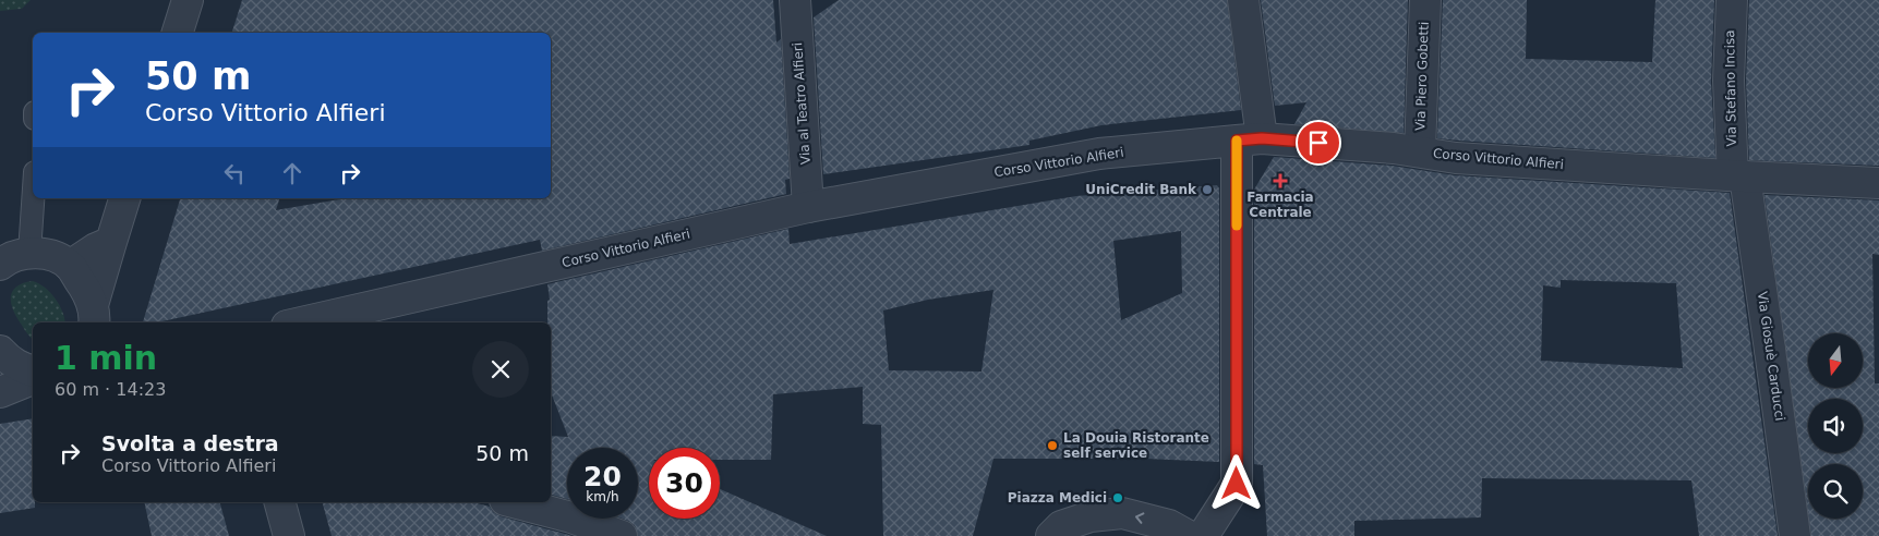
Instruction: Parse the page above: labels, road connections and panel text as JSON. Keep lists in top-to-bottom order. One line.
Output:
{"streets":{"street":["Via Piero Gobetti","Via Stefano Incisa","Via al Teatro Alfieri","Corso Vittorio Alfieri","Via Giosuè Carducci"]},"crossings":[["Via Piero Gobetti","Corso Vittorio Alfieri"],["Via Stefano Incisa","Corso Vittorio Alfieri"],["Via Stefano Incisa","Via Giosuè Carducci"],["Via al Teatro Alfieri","Corso Vittorio Alfieri"],["Corso Vittorio Alfieri","Via Giosuè Carducci"]],"places":{"health":["Farmacia Centrale"],"other":["UniCredit Bank","La Douia Ristorante self service","Piazza Medici"]},"north":"bottom","page":{"turn":["50 m","Corso Vittorio Alfieri"],"heading":["1 min","60 m · 14:23"],"list":[{"name":"Svolta a destra","note":"Corso Vittorio Alfieri","value":"50 m"}],"speed":"20 km/h","limit":"30"}}
